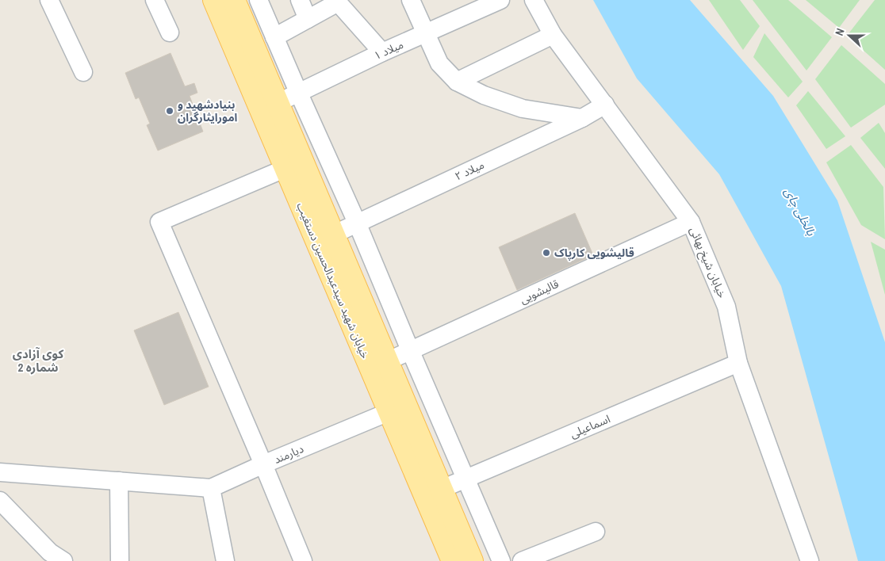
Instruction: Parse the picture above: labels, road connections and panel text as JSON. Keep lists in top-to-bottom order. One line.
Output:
{"streets":{"main road":["خیابان شهید سیدعبدالحسین دستغیب"],"street":["میلاد ۱","میلاد ۲","خیابان شیخ بهائی","قالیشویی","اسماعیلی","دیارمند"]},"crossings":[["میلاد ۱","خیابان شهید سیدعبدالحسین دستغیب"],["میلاد ۲","خیابان شیخ بهائی"],["میلاد ۲","خیابان شهید سیدعبدالحسین دستغیب"],["خیابان شیخ بهائی","قالیشویی"],["خیابان شیخ بهائی","اسماعیلی"],["خیابان شهید سیدعبدالحسین دستغیب","قالیشویی"],["خیابان شهید سیدعبدالحسین دستغیب","اسماعیلی"],["خیابان شهید سیدعبدالحسین دستغیب","دیارمند"]],"districts":["کوی آزادی شماره 2"],"water":["بالخلی چای"],"places":["بنیادشهید و امورایثارگران","قالیشویی کارپاک"],"north":"left"}
